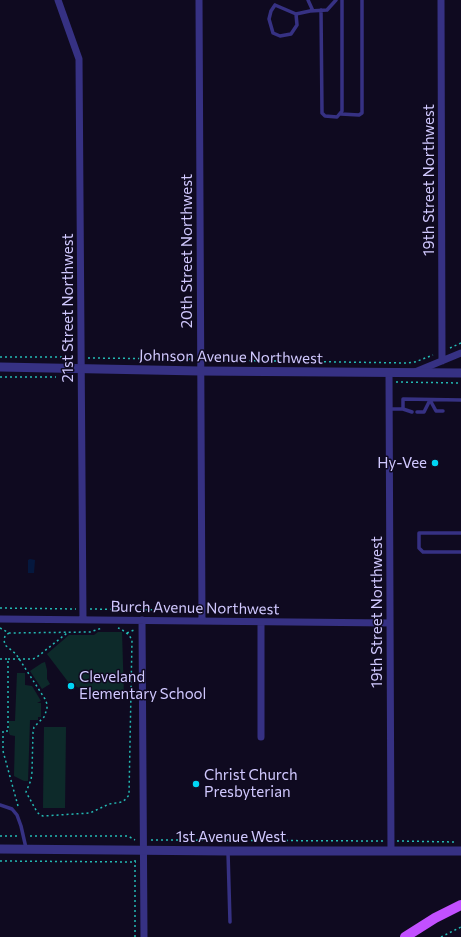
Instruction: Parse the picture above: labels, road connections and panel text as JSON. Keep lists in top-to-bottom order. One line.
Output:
{"streets":{"street":["19th Street Northwest","20th Street Northwest","21st Street Northwest","Johnson Avenue Northwest","Burch Avenue Northwest","1st Avenue West"]},"crossings":[["19th Street Northwest","Johnson Avenue Northwest"],["19th Street Northwest","Burch Avenue Northwest"],["19th Street Northwest","1st Avenue West"],["20th Street Northwest","Johnson Avenue Northwest"],["20th Street Northwest","Burch Avenue Northwest"],["21st Street Northwest","Johnson Avenue Northwest"],["21st Street Northwest","Burch Avenue Northwest"]],"places":["Hy-Vee","Cleveland Elementary School","Christ Church Presbyterian"]}
